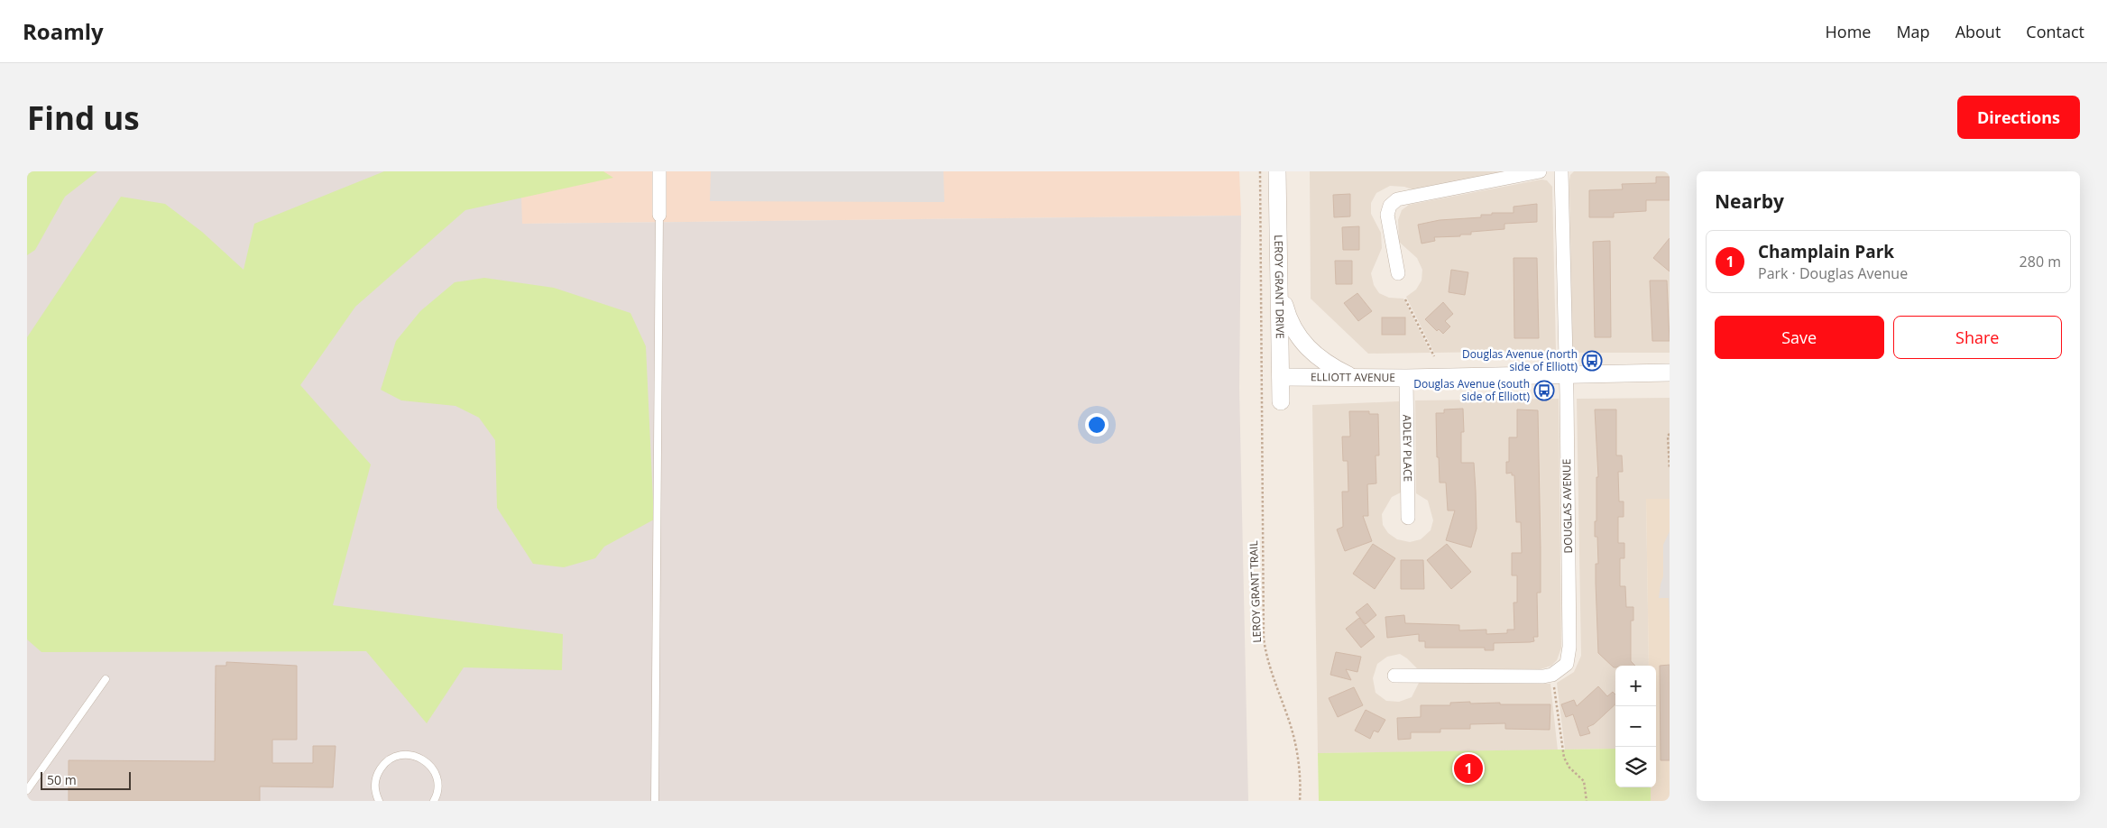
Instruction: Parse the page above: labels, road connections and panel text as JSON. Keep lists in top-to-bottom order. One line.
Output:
{"streets":{"street":["LEROY GRANT DRIVE","ELLIOTT AVENUE","ADLEY PLACE","DOUGLAS AVENUE"],"path":["LEROY GRANT TRAIL"]},"crossings":[["LEROY GRANT DRIVE","ELLIOTT AVENUE"],["ELLIOTT AVENUE","ADLEY PLACE"],["ELLIOTT AVENUE","DOUGLAS AVENUE"]],"places":{"bus stop":["Douglas Avenue (north side of Elliott)","Douglas Avenue (south side of Elliott)"]},"scale_bar":"50 m","page":{"header":"Roamly","nav":["Home","Map","About","Contact"],"buttons":["Directions",["Save","Share"]],"title":"Find us","heading":"Nearby","list":[{"mark":"1","name":"Champlain Park","note":"Park · Douglas Avenue","value":"280 m"}],"map_buttons":["+","−"],"pins":"1","scale":"50 m"}}
